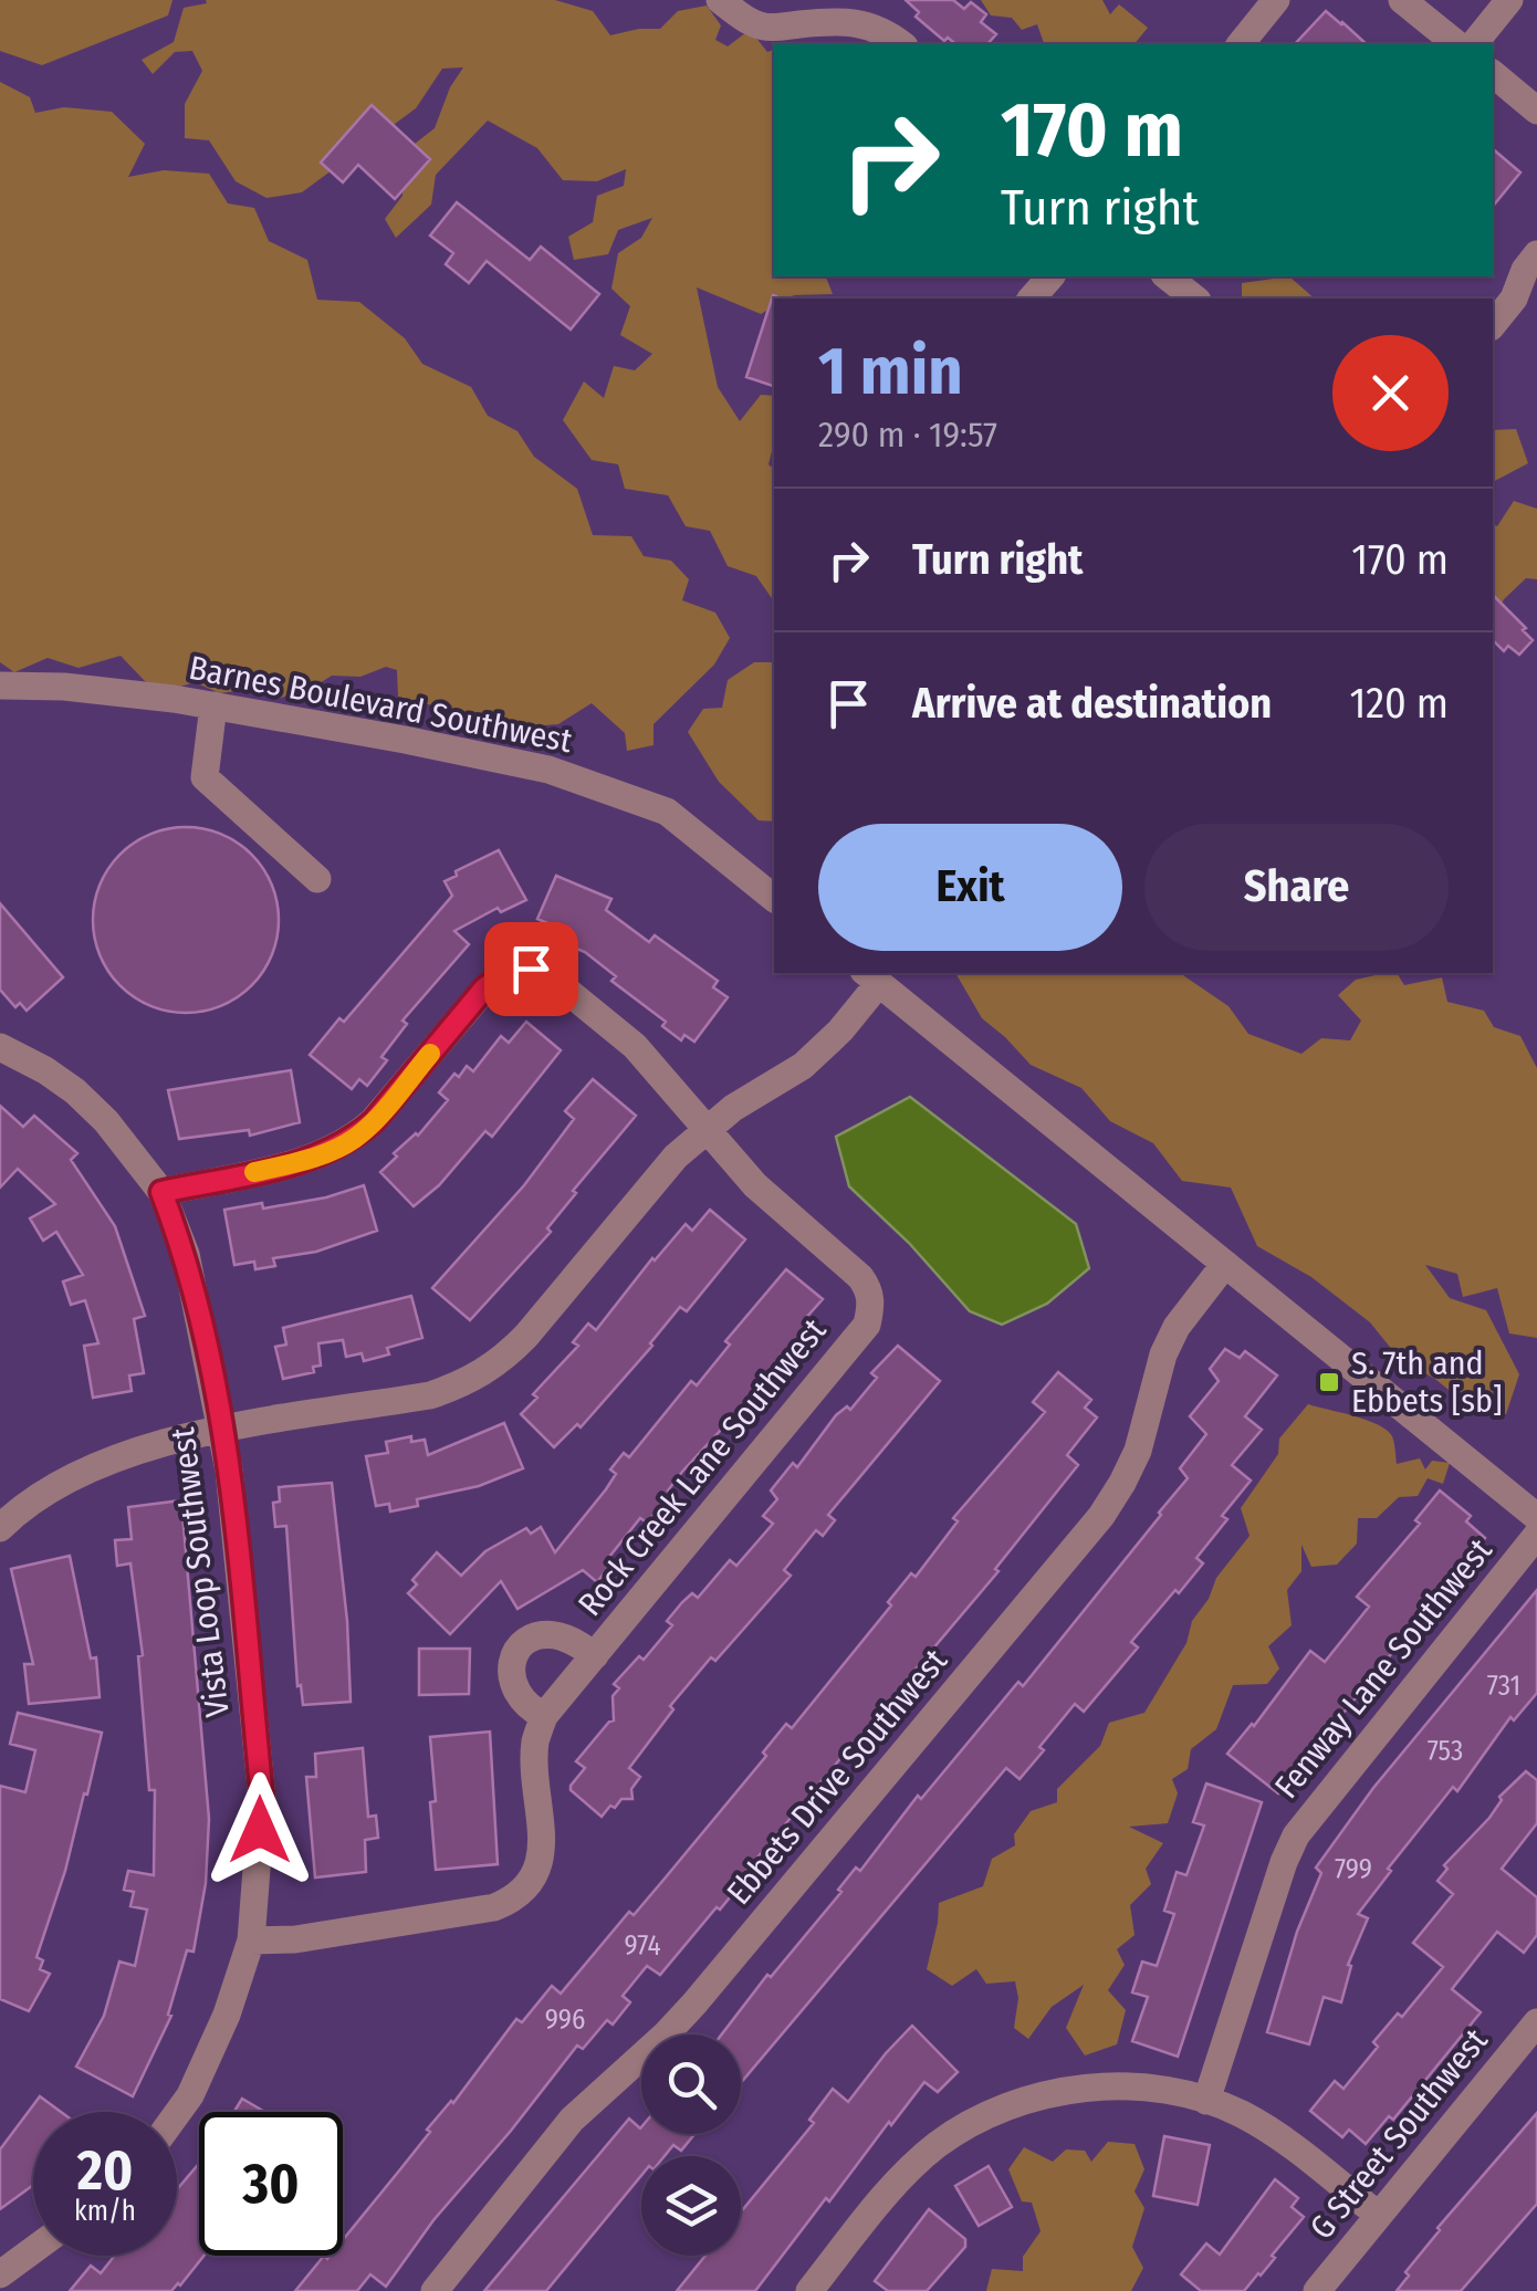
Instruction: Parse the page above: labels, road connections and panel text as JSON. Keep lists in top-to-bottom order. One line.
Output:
{"streets":{"street":["Barnes Boulevard Southwest","Rock Creek Lane Southwest","Vista Loop Southwest","Fenway Lane Southwest","Ebbets Drive Southwest","G Street Southwest"]},"places":{"transit":["S. 7th and Ebbets [sb]"]},"house_numbers":["731","753","799","974","996"],"page":{"turn":["170 m","Turn right"],"heading":["1 min","290 m · 19:57"],"list":[{"name":"Turn right","value":"170 m"},{"name":"Arrive at destination","value":"120 m"}],"buttons":["Exit","Share"],"speed":"20 km/h","limit":"30"}}
